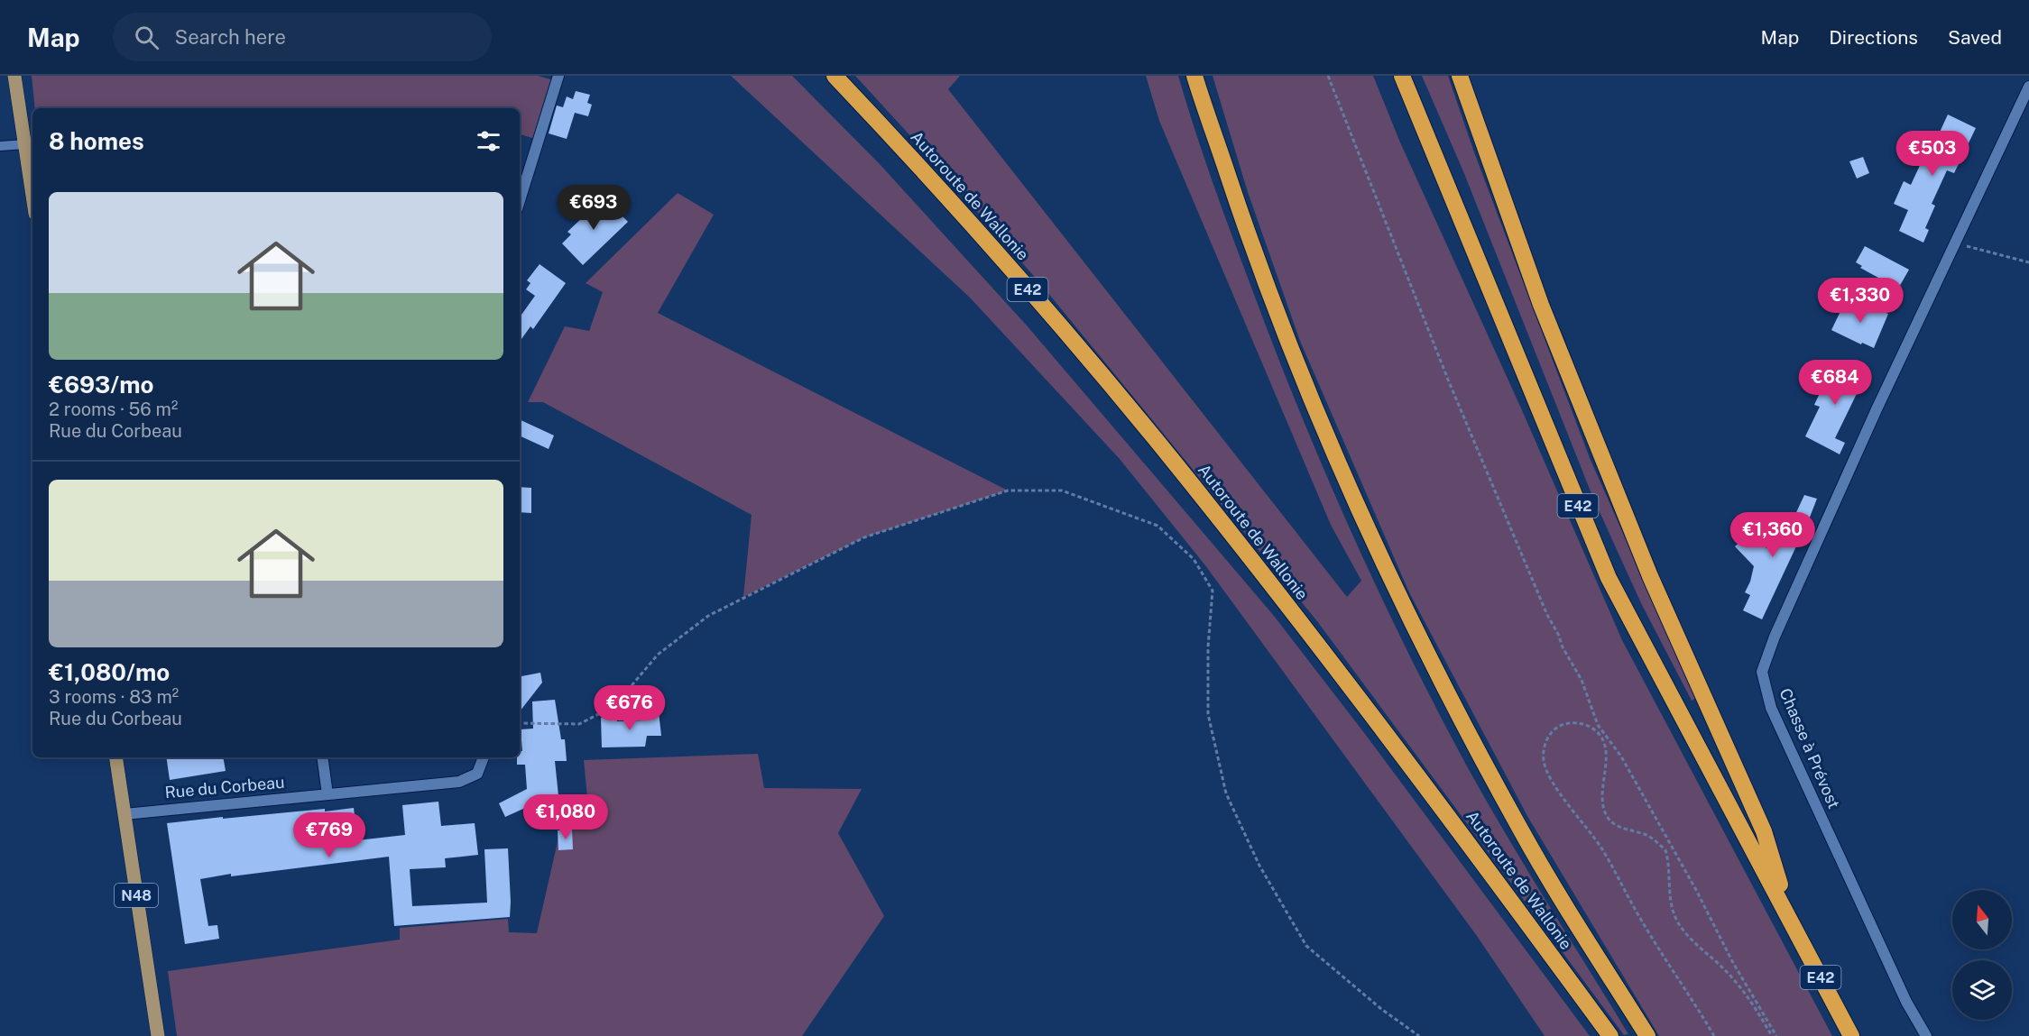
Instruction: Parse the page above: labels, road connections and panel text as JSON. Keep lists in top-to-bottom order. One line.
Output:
{"streets":{"highway":["Autoroute de Wallonie","E42"],"main road":["N48"],"street":["Chasse à Prévost","Rue du Corbeau"]},"crossings":[["Rue du Corbeau","N48"]],"north":"top","page":{"header":"Map","search":"Search here","nav":["Map","Directions","Saved"],"heading":"8 homes","price":["€503","€693","€1,330","€684","€1,360","€676","€1,080","€769"],"list":[{"name":"€693/mo","note":"2 rooms · 56 m² · Rue du Corbeau"},{"name":"€1,080/mo","note":"3 rooms · 83 m² · Rue du Corbeau"}]}}
